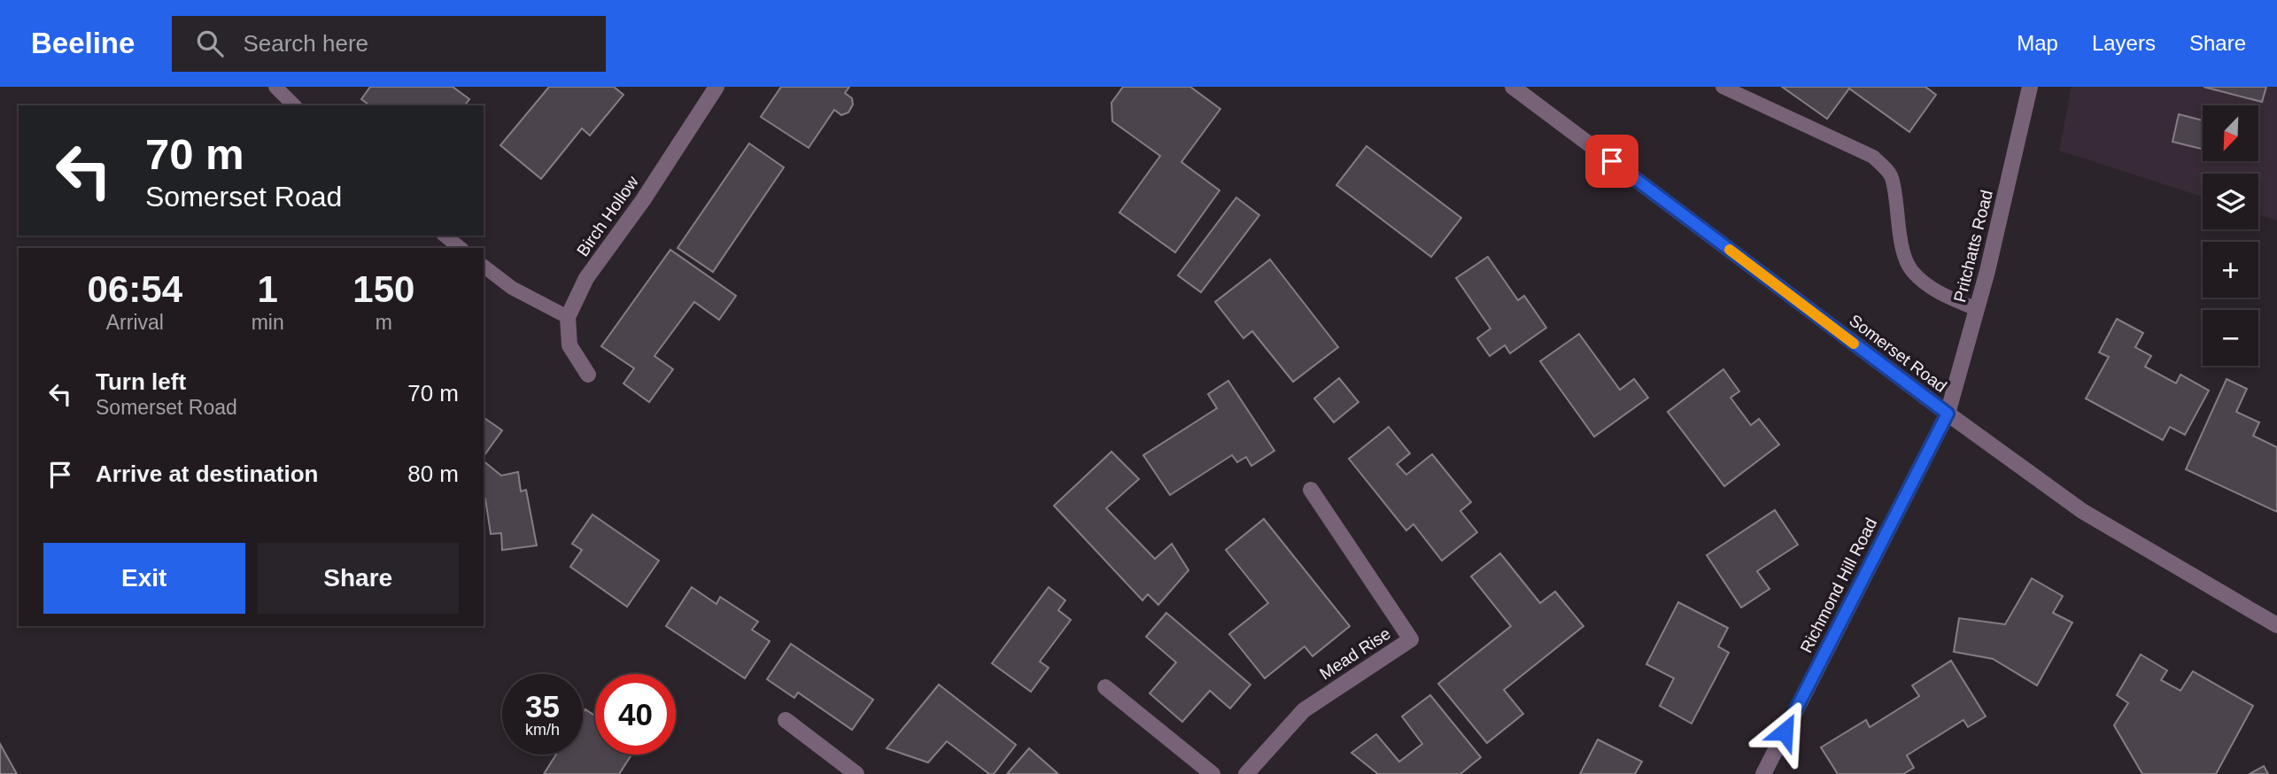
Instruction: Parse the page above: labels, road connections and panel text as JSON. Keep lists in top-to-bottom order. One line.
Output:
{"streets":{"street":["Birch Hollow","Pritchatts Road","Somerset Road","Richmond Hill Road","Mead Rise"]},"crossings":[["Pritchatts Road","Somerset Road"],["Pritchatts Road","Richmond Hill Road"],["Somerset Road","Richmond Hill Road"]],"north":"bottom left","page":{"header":"Beeline","search":"Search here","nav":["Map","Layers","Share"],"map_buttons":["+","−"],"turn":["70 m","Somerset Road"],"eta":["06:54","Arrival","1","min","150","m"],"list":[{"name":"Turn left","note":"Somerset Road","value":"70 m"},{"name":"Arrive at destination","value":"80 m"}],"buttons":["Exit","Share"],"speed":"35 km/h","limit":"40"}}
